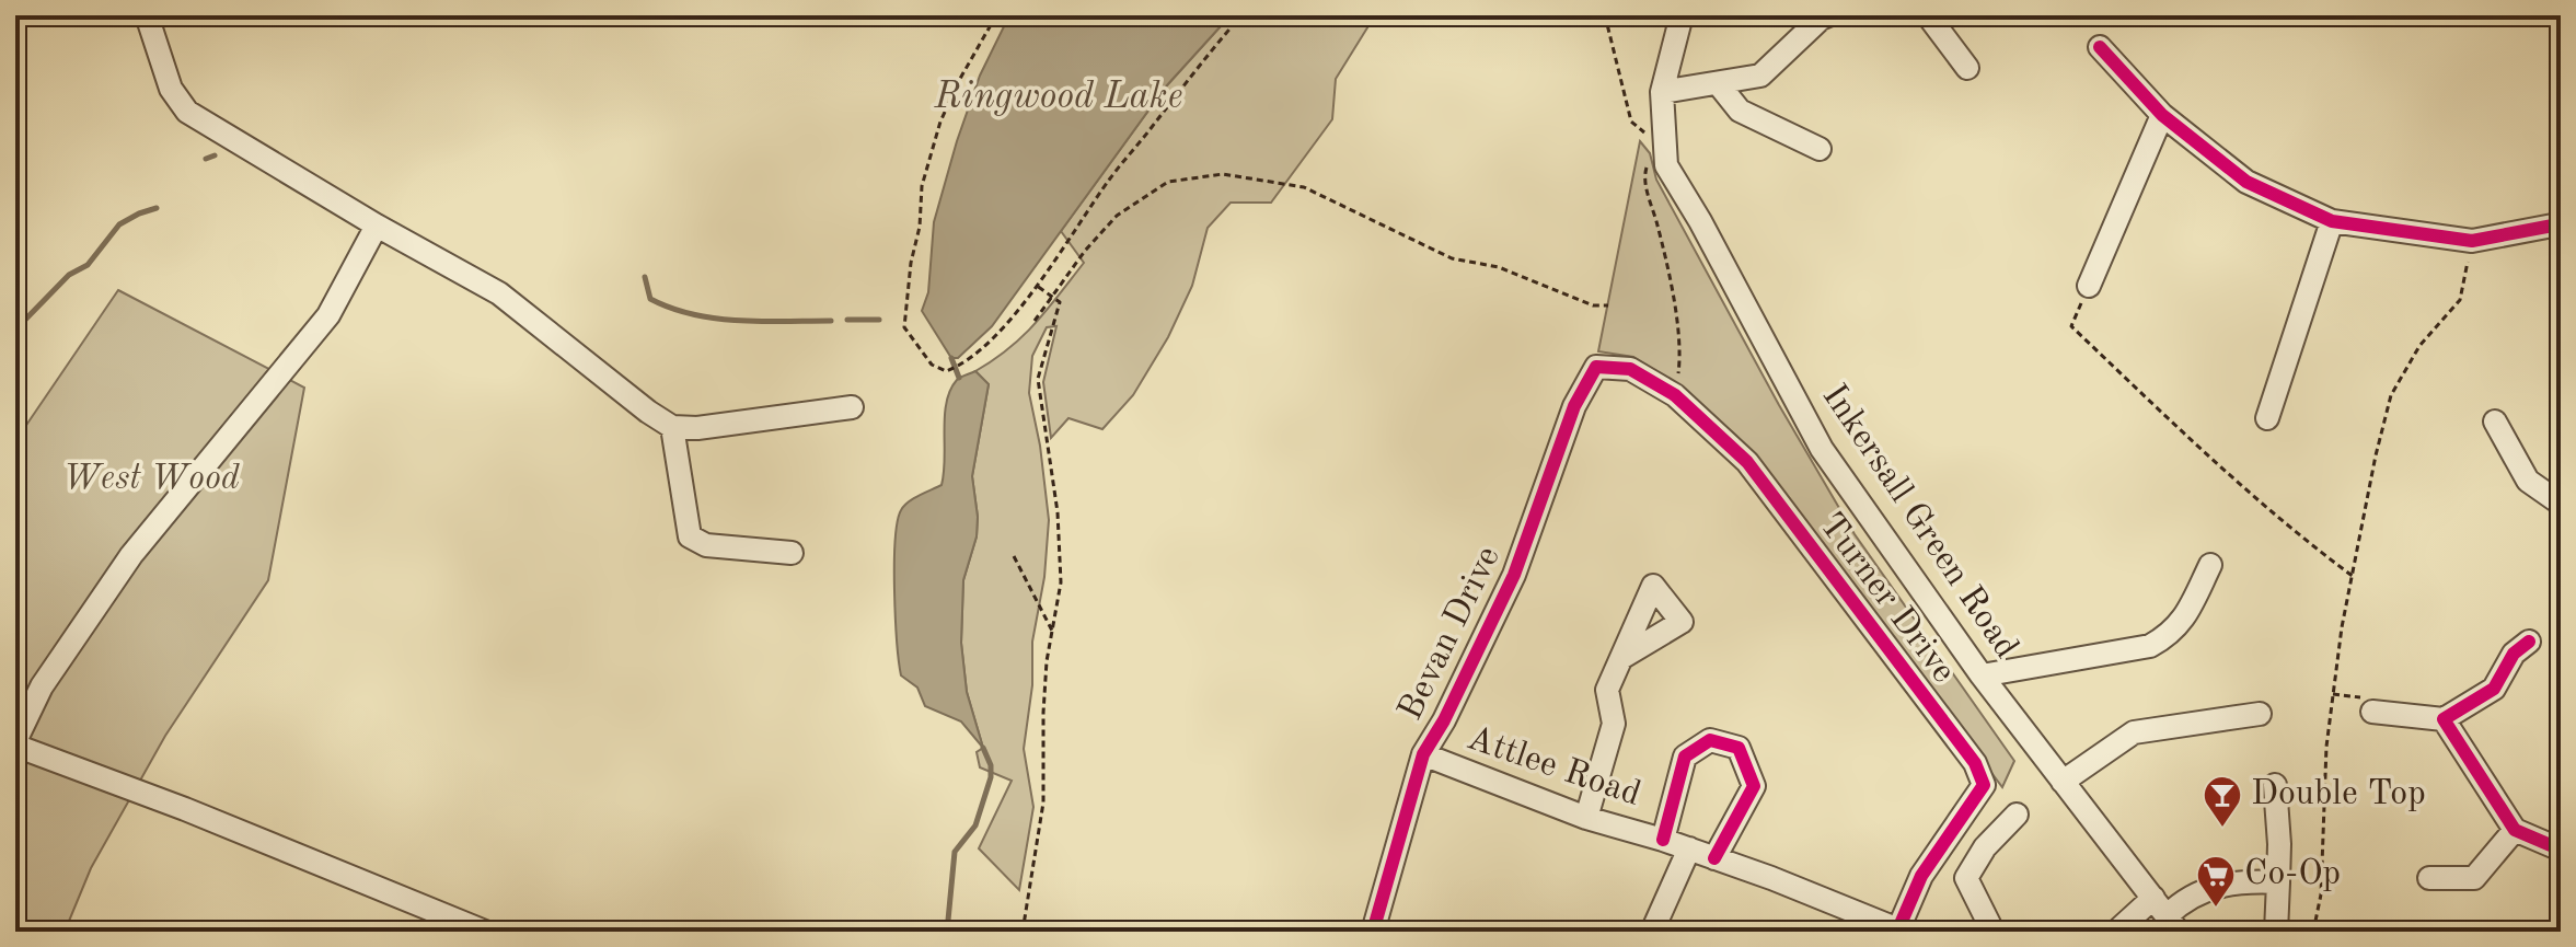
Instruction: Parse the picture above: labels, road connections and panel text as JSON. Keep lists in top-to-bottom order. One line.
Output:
{"streets":{"street":["Inkersall Green Road","Turner Drive","Bevan Drive","Attlee Road"]},"crossings":[["Turner Drive","Bevan Drive"],["Turner Drive","Attlee Road"],["Bevan Drive","Attlee Road"]],"water":["Ringwood Lake"],"parks":["West Wood"],"places":{"bar":["Double Top"],"supermarket":["Co-Op"]}}
